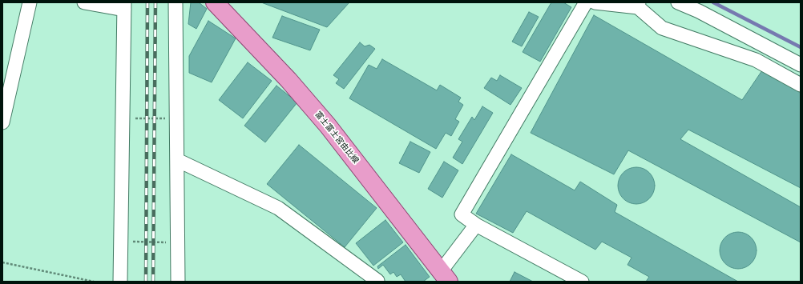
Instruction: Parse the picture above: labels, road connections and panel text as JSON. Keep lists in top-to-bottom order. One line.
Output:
{"streets":{"main road":["富士富士宮由比線"]}}
